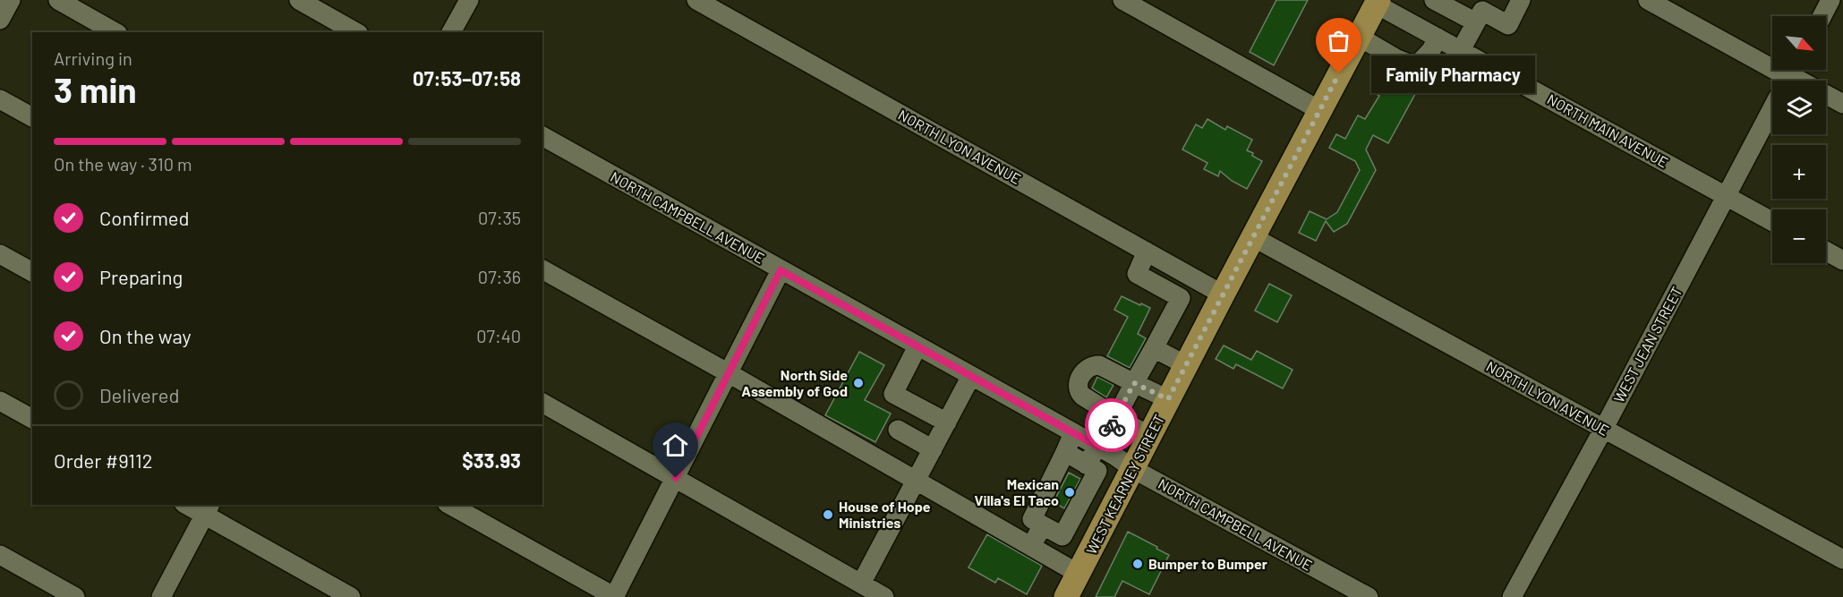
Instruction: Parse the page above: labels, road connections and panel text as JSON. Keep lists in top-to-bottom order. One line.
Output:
{"streets":{"main road":["WEST KEARNEY STREET"],"street":["NORTH MAIN AVENUE","NORTH LYON AVENUE","NORTH CAMPBELL AVENUE","WEST JEAN STREET"]},"crossings":[["NORTH MAIN AVENUE","WEST JEAN STREET"],["NORTH MAIN AVENUE","WEST KEARNEY STREET"],["NORTH LYON AVENUE","WEST JEAN STREET"],["NORTH LYON AVENUE","WEST KEARNEY STREET"],["NORTH CAMPBELL AVENUE","WEST KEARNEY STREET"]],"places":["Family Pharmacy","North Side Assembly of God","Mexican Villa's El Taco","House of Hope Ministries","Bumper to Bumper"],"north":"bottom right","page":{"map_buttons":["+","−"],"heading":["3 min","Arriving in","07:53–07:58"],"panel":["Order #9112","$33.93"],"bubble":"Family Pharmacy","bar":"On the way · 310 m","list":[["Confirmed","07:35"],["Preparing","07:36"],["On the way","07:40"],"Delivered"]}}
